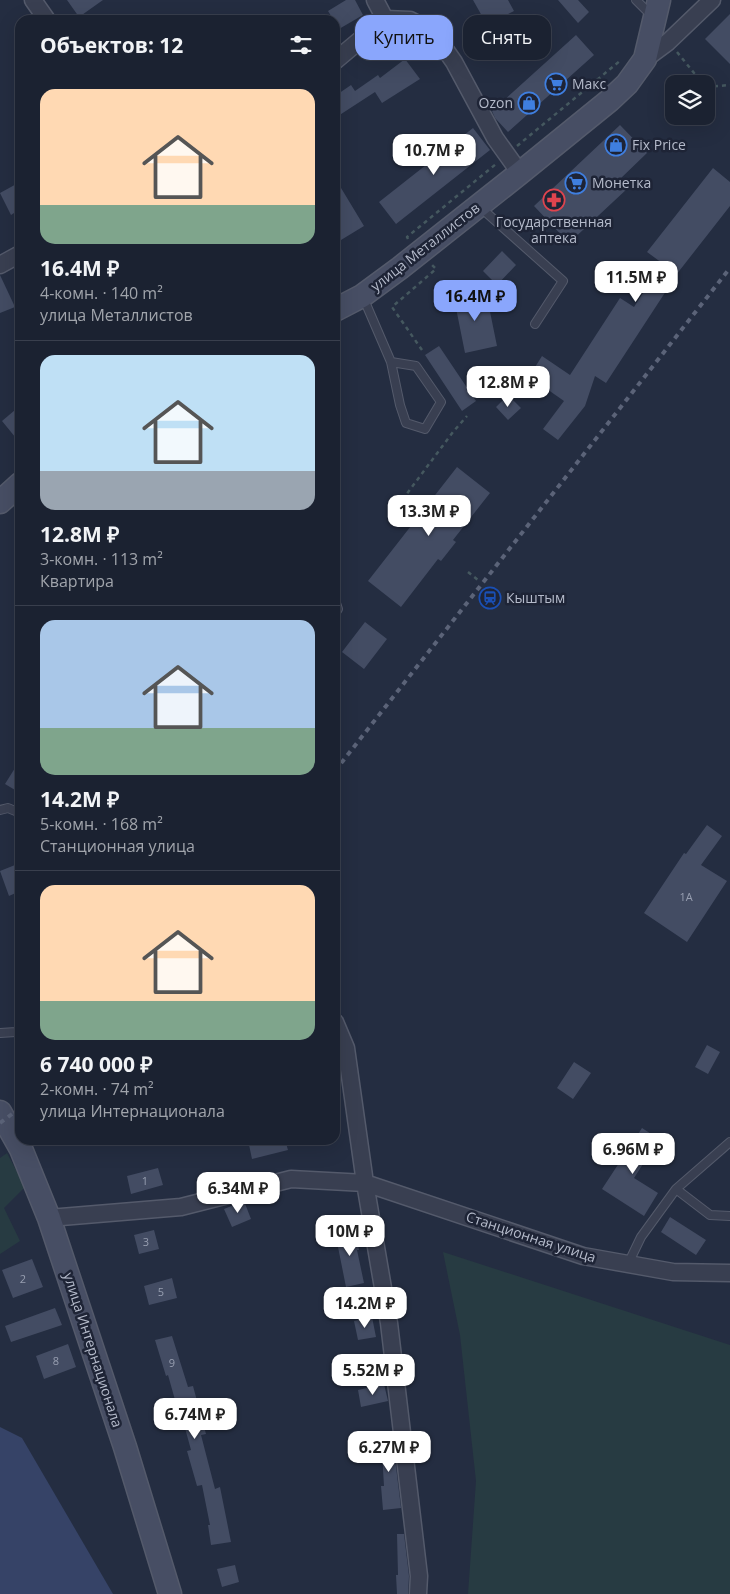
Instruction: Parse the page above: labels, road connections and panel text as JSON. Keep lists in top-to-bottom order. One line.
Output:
{"streets":{"main road":["улица Металлистов","улица Интернационала"],"street":["Станционная улица"]},"crossings":[["Станционная улица","улица Интернационала"]],"places":{"supermarket":["Макс","Монетка"],"shop":["Ozon","Fix Price"],"pharmacy":["Государственная аптека"],"station":["Кыштым"]},"house_numbers":["1А","1","3","2","5","8","9"],"page":{"chip":["Купить","Снять"],"heading":"Объектов: 12","list":[{"name":"16.4M ₽","note":"4-комн. · 140 m² · улица Металлистов"},{"name":"12.8M ₽","note":"3-комн. · 113 m² · Квартира"},{"name":"14.2M ₽","note":"5-комн. · 168 m² · Станционная улица"},{"name":"6 740 000 ₽","note":"2-комн. · 74 m² · улица Интернационала"}],"price":["10.7M ₽","11.5M ₽","16.4M ₽","12.8M ₽","13.3M ₽","6.96M ₽","6.34M ₽","10M ₽","14.2M ₽","5.52M ₽","6.74M ₽","6.27M ₽"]}}
